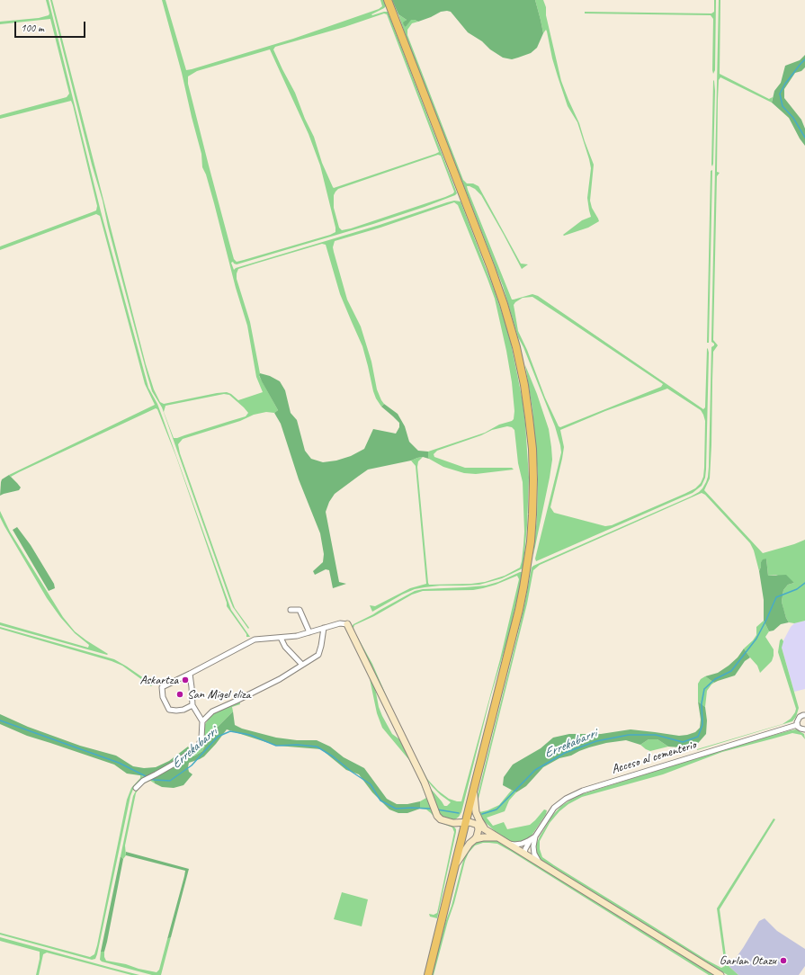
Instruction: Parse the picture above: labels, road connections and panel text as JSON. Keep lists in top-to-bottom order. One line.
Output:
{"streets":{"street":["Acceso al cementerio"]},"water":["Errekabarri"],"places":["Askartza","San Migel eliza","Garlan Otazu"],"scale_bar":"100 m"}
